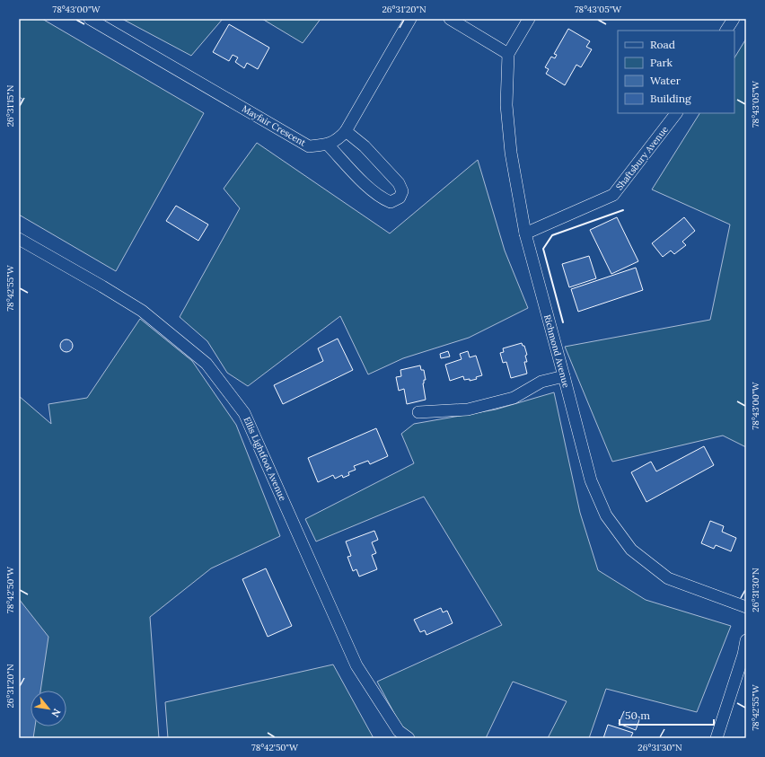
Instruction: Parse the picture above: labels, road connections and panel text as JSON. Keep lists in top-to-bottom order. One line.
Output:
{"streets":{"street":["Mayfair Crescent","Shaftsbury Avenue","Richmond Avenue","Ellis Lightfoot Avenue"]},"crossings":[["Shaftsbury Avenue","Richmond Avenue"]],"legend":["Road","Park","Water","Building"],"scale_bar":"50 m","north":"bottom right","coordinates":["78°43'00\"W","26°31'20\"N","78°43'05\"W","26°31'15\"N","78°42'55\"W","78°42'50\"W","26°31'30\"N"]}
